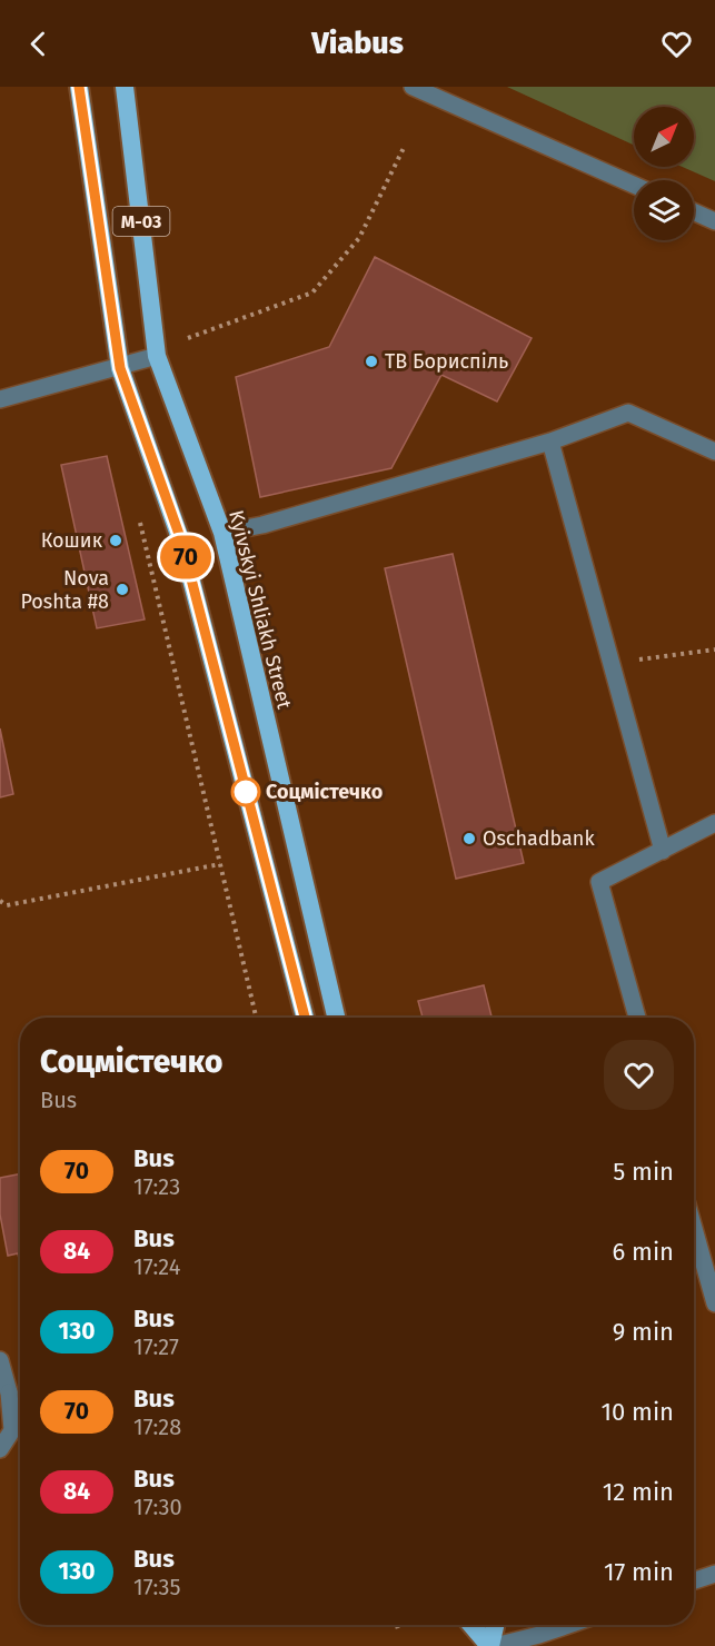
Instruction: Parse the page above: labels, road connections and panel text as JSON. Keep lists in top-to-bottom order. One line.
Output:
{"streets":{"highway":["М-03","Kyivskyi Shliakh Street"]},"places":["ТВ Бориспіль","Кошик","Nova Poshta #8","Соцмістечко","Oschadbank"],"lines":["bus line 70"],"north":"top right","page":{"header":"Viabus","on_map":"70","heading":["Соцмістечко","Bus"],"list":[{"mark":"70","name":"Bus","note":"17:23","value":"5 min"},{"mark":"84","name":"Bus","note":"17:24","value":"6 min"},{"mark":"130","name":"Bus","note":"17:27","value":"9 min"},{"mark":"70","name":"Bus","note":"17:28","value":"10 min"},{"mark":"84","name":"Bus","note":"17:30","value":"12 min"},{"mark":"130","name":"Bus","note":"17:35","value":"17 min"}]}}
